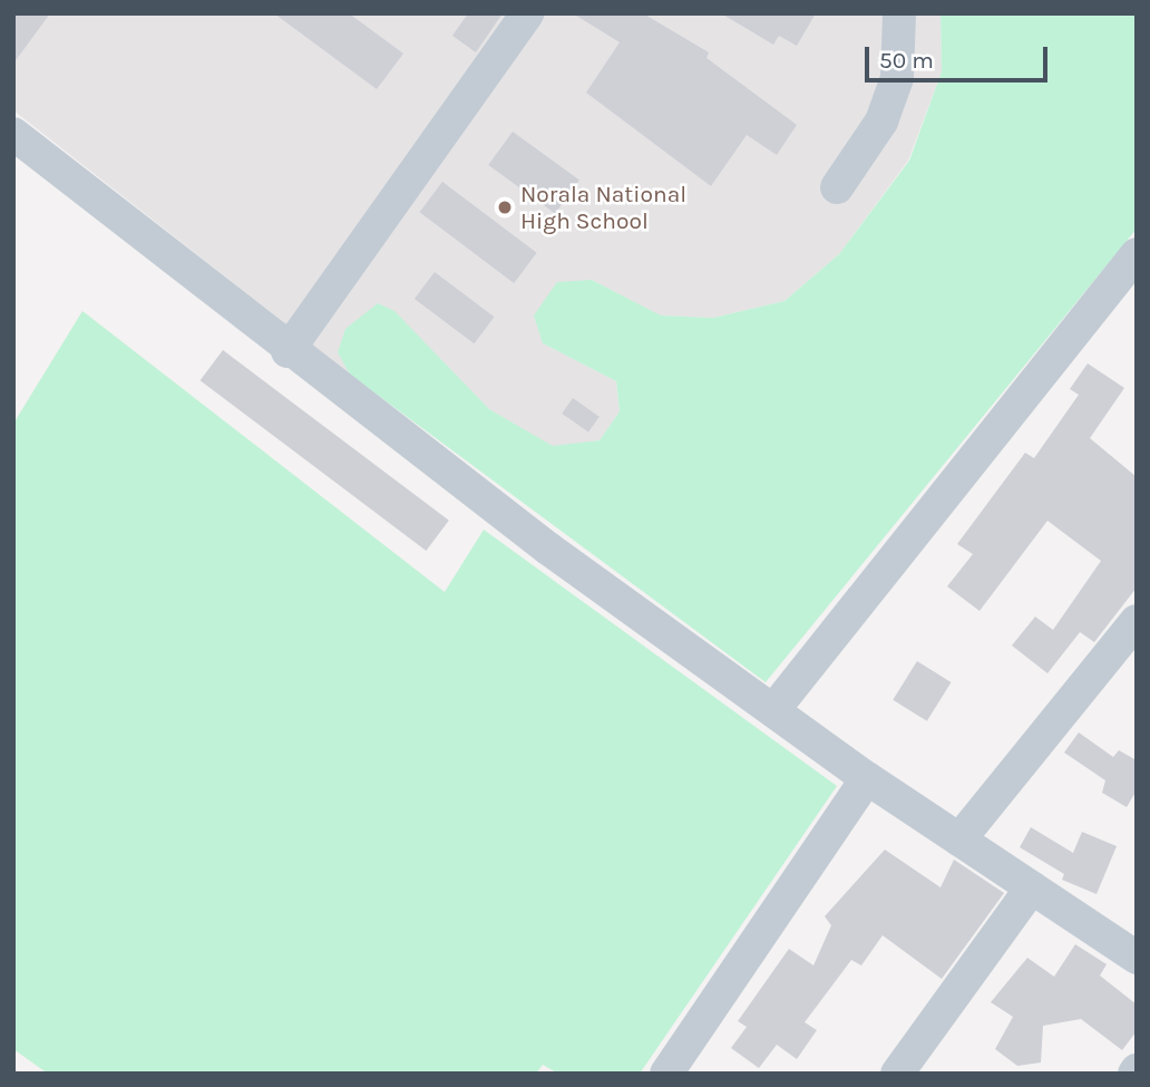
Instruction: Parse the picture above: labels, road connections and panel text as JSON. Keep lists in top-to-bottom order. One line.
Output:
{"places":["Norala National High School"],"scale_bar":"50 m"}
